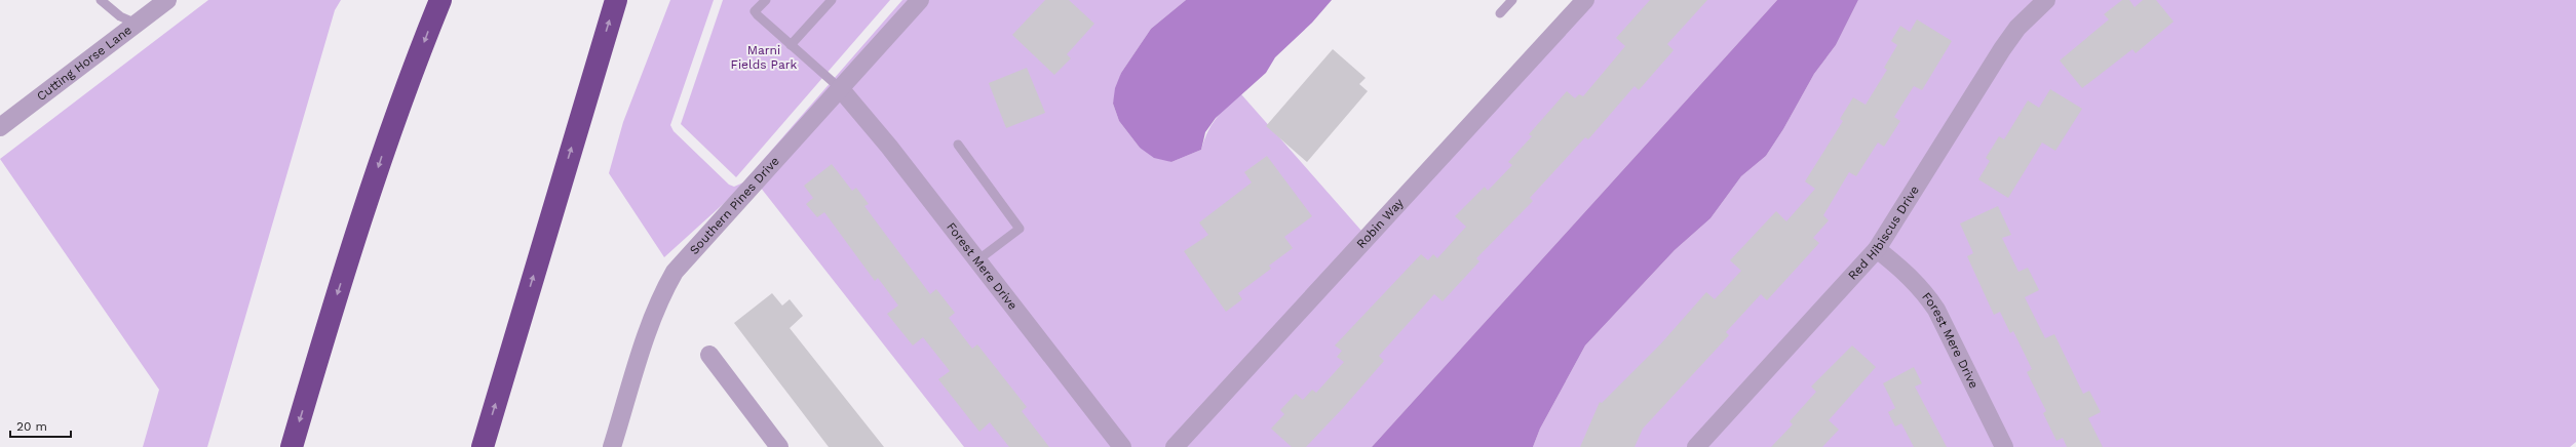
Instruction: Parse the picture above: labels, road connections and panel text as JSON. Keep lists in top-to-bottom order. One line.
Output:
{"streets":{"street":["Cutting Horse Lane","Southern Pines Drive","Robin Way","Red Hibiscus Drive","Forest Mere Drive"]},"crossings":[["Southern Pines Drive","Forest Mere Drive"],["Red Hibiscus Drive","Forest Mere Drive"]],"parks":["Marni Fields Park"],"scale_bar":"20 m"}
